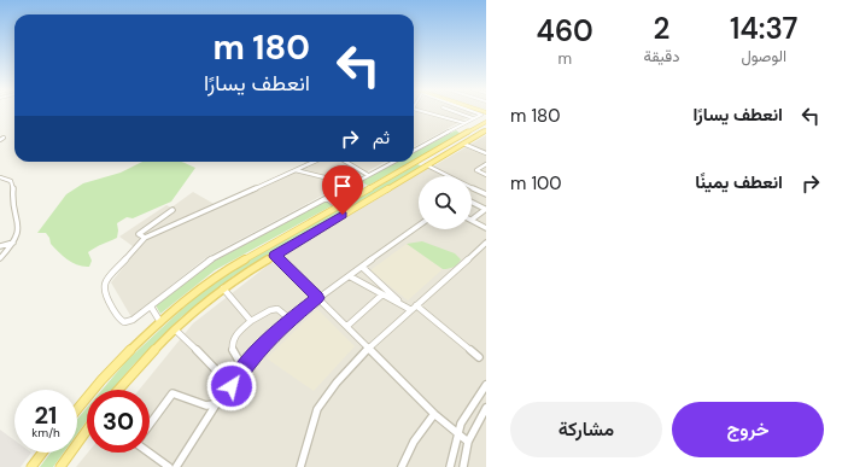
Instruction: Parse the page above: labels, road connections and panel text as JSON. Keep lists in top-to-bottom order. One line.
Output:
{"page":{"eta":["14:37","الوصول","2","دقيقة","460","m"],"turn":["180 m","انعطف يسارًا"],"list":[{"name":"انعطف يسارًا","value":"180 m"},{"name":"انعطف يمينًا","value":"100 m"}],"then":"ثم","speed":"21 km/h","limit":"30","buttons":["خروج","مشاركة"]}}
